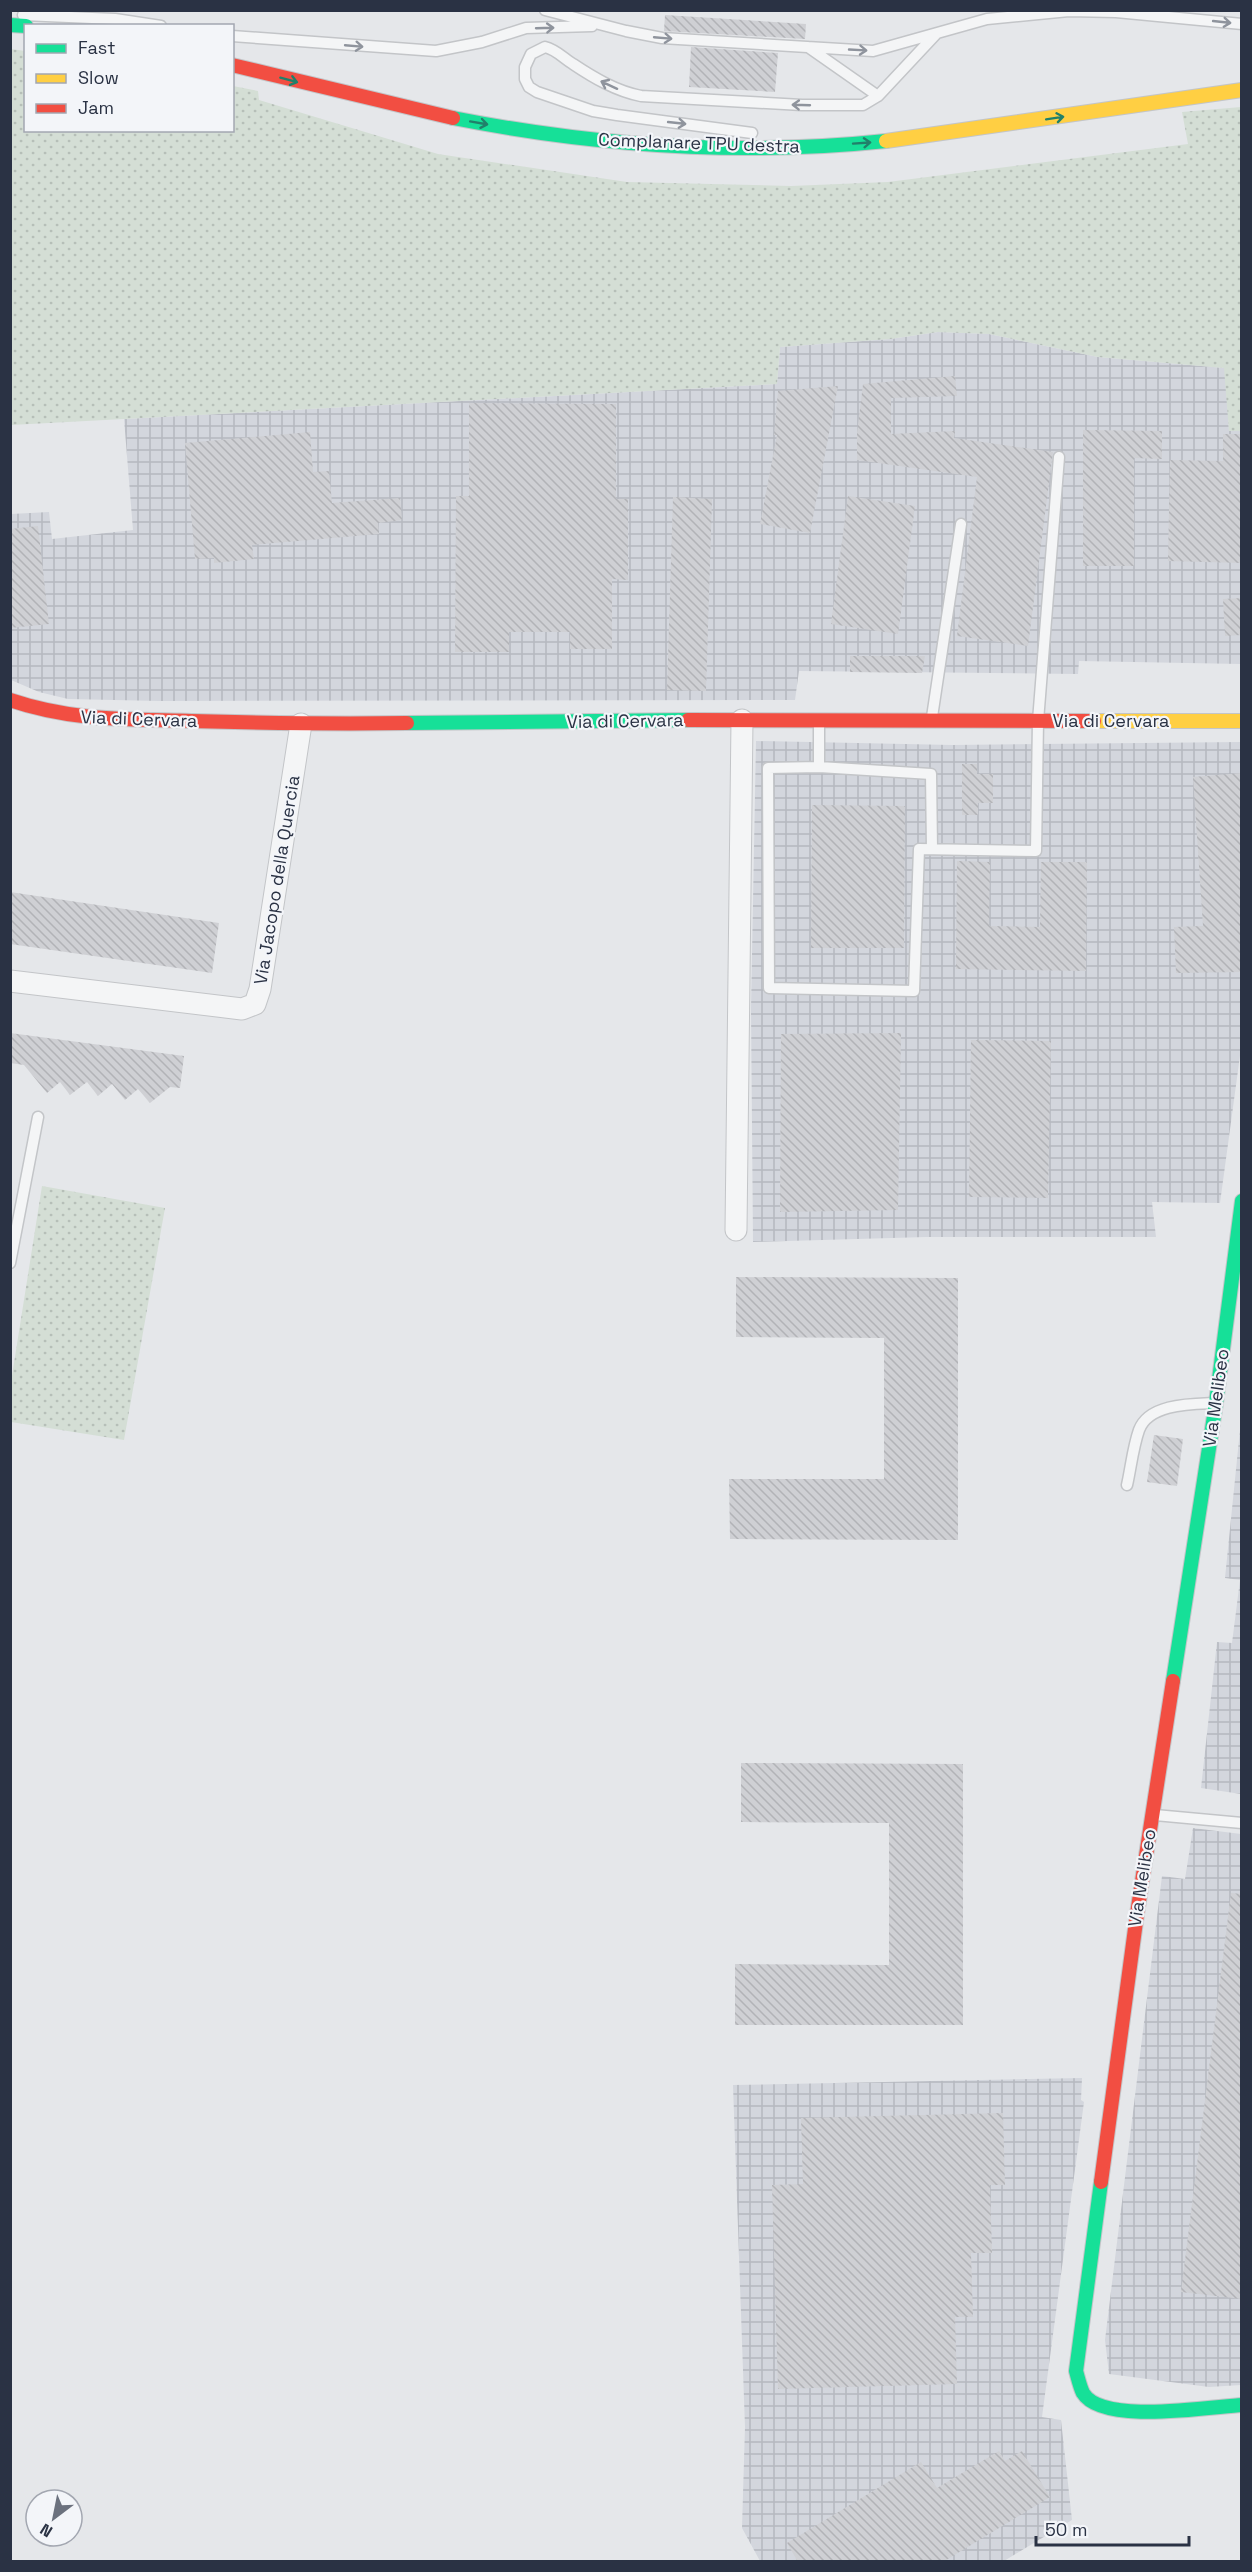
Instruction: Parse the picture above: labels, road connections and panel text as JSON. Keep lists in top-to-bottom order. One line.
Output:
{"streets":{"main road":["Complanare TPU destra","Via di Cervara","Via Melibeo"],"street":["Via Jacopo della Quercia"]},"crossings":[["Via di Cervara","Via Jacopo della Quercia"]],"one_way":["Complanare TPU destra"],"legend":["Fast","Slow","Jam"],"scale_bar":"50 m","north":"bottom left"}
